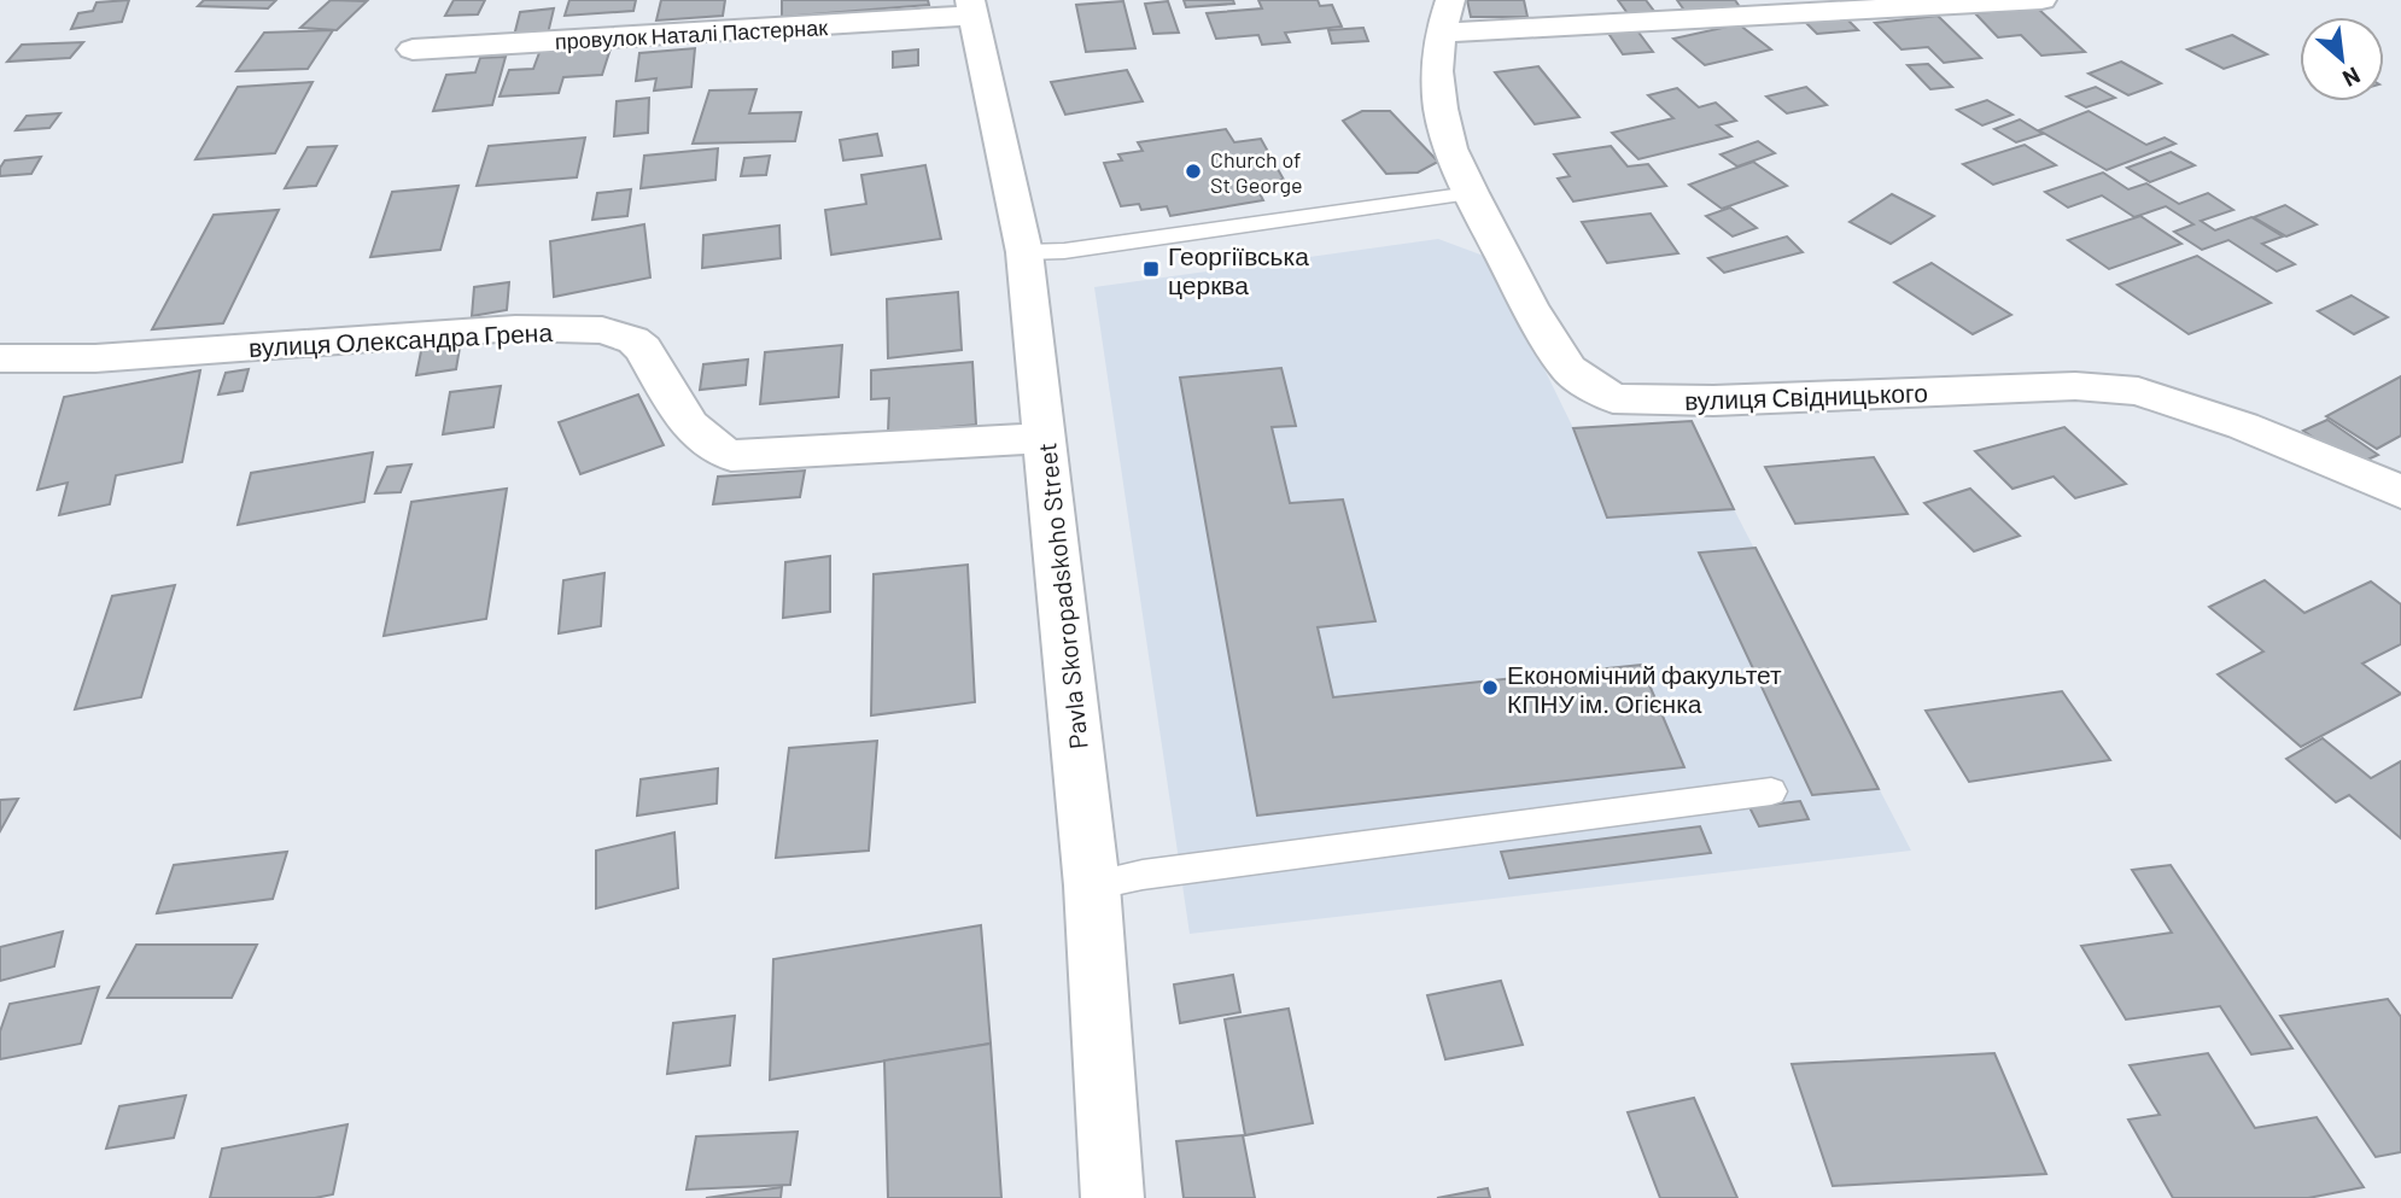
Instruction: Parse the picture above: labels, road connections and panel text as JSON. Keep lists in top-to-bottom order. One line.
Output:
{"streets":{"street":["провулок Наталі Пастернак","вулиця Олександра Грена","вулиця Свідницького","Pavla Skoropadskoho Street"]},"crossings":[["провулок Наталі Пастернак","Pavla Skoropadskoho Street"],["вулиця Олександра Грена","Pavla Skoropadskoho Street"]],"places":{"other":["Church of St George","Економічний факультет КПНУ ім. Огієнка"],"transit":["Георгіївська церква"]},"north":"bottom right"}
